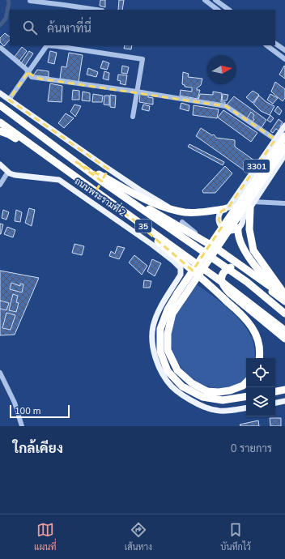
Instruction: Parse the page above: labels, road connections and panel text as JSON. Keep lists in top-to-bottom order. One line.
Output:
{"streets":{"highway":["ถนนพระรามที่ 2","35"],"main road":["3301"]},"scale_bar":"100 m","north":"right","page":{"search":"ค้นหาที่นี่","scale":"100 m","heading":["ใกล้เคียง","0 รายการ"],"nav":["แผนที่","เส้นทาง","บันทึกไว้"]}}
